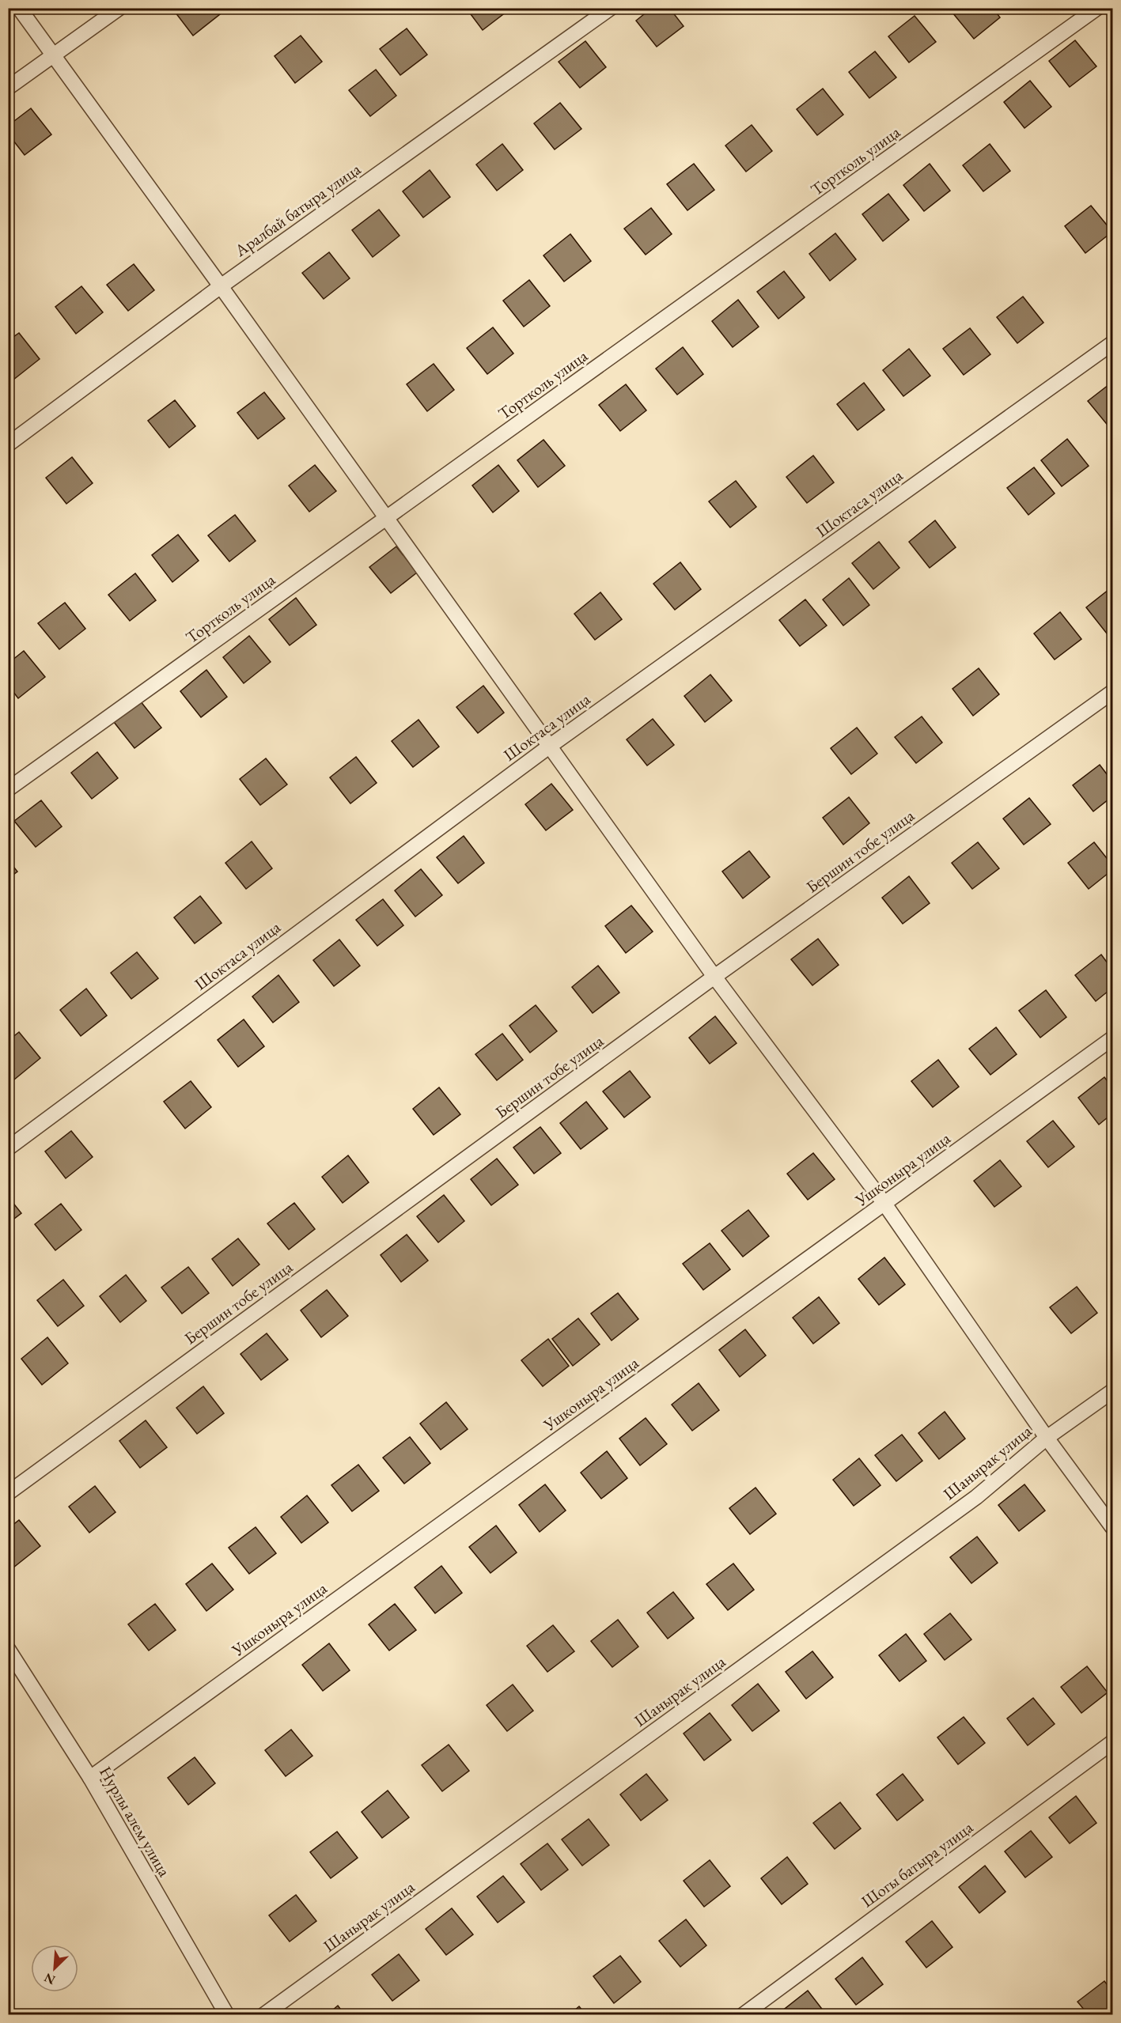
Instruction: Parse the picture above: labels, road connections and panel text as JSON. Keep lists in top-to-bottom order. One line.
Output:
{"streets":{"street":["Тортколь улица","Аралбай батыра улица","Шоктаса улица","Бершин тобе улица","Ушконыра улица","Шанырак улица","Нурлы алем улица","Шогы батыра улица"]},"crossings":[["Ушконыра улица","Нурлы алем улица"]],"north":"bottom left"}
